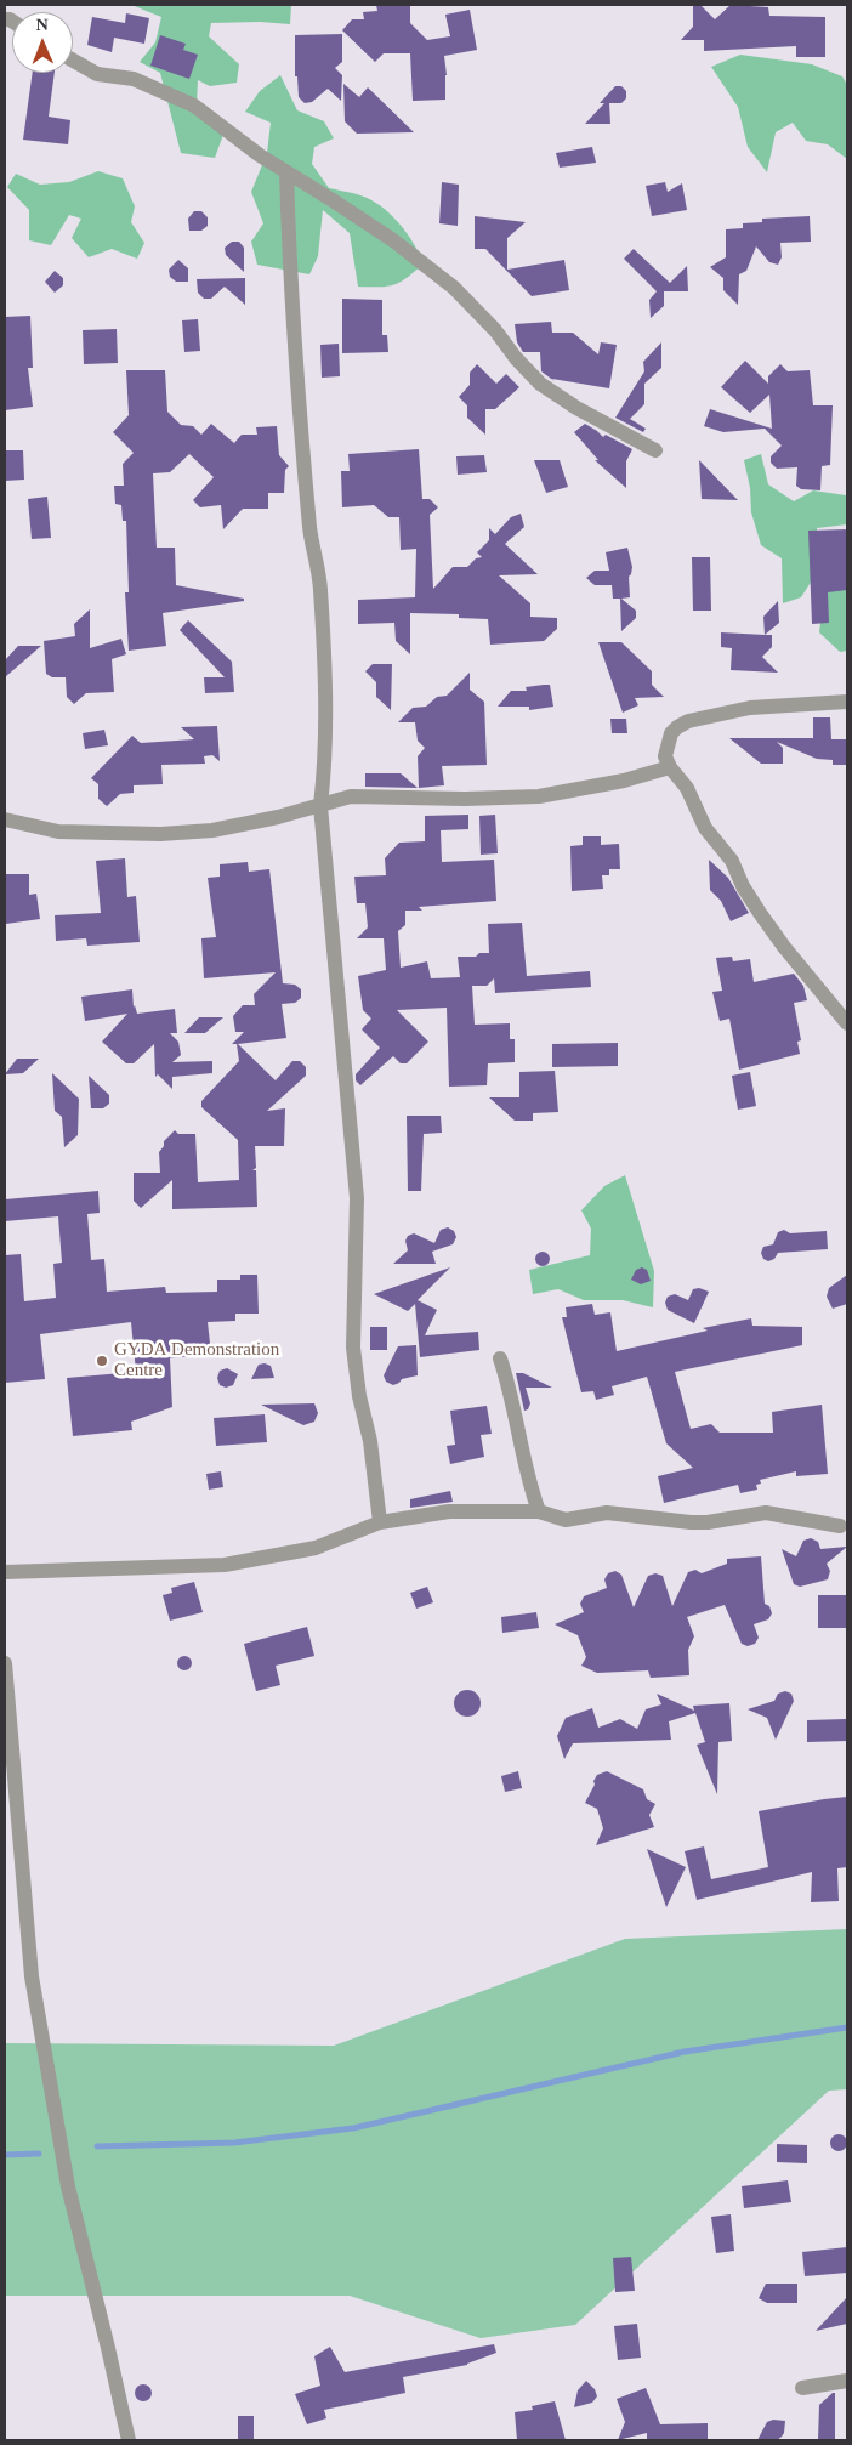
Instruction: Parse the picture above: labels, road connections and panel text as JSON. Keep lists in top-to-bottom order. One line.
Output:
{"places":["GYDA Demonstration Centre"],"north":"top"}
